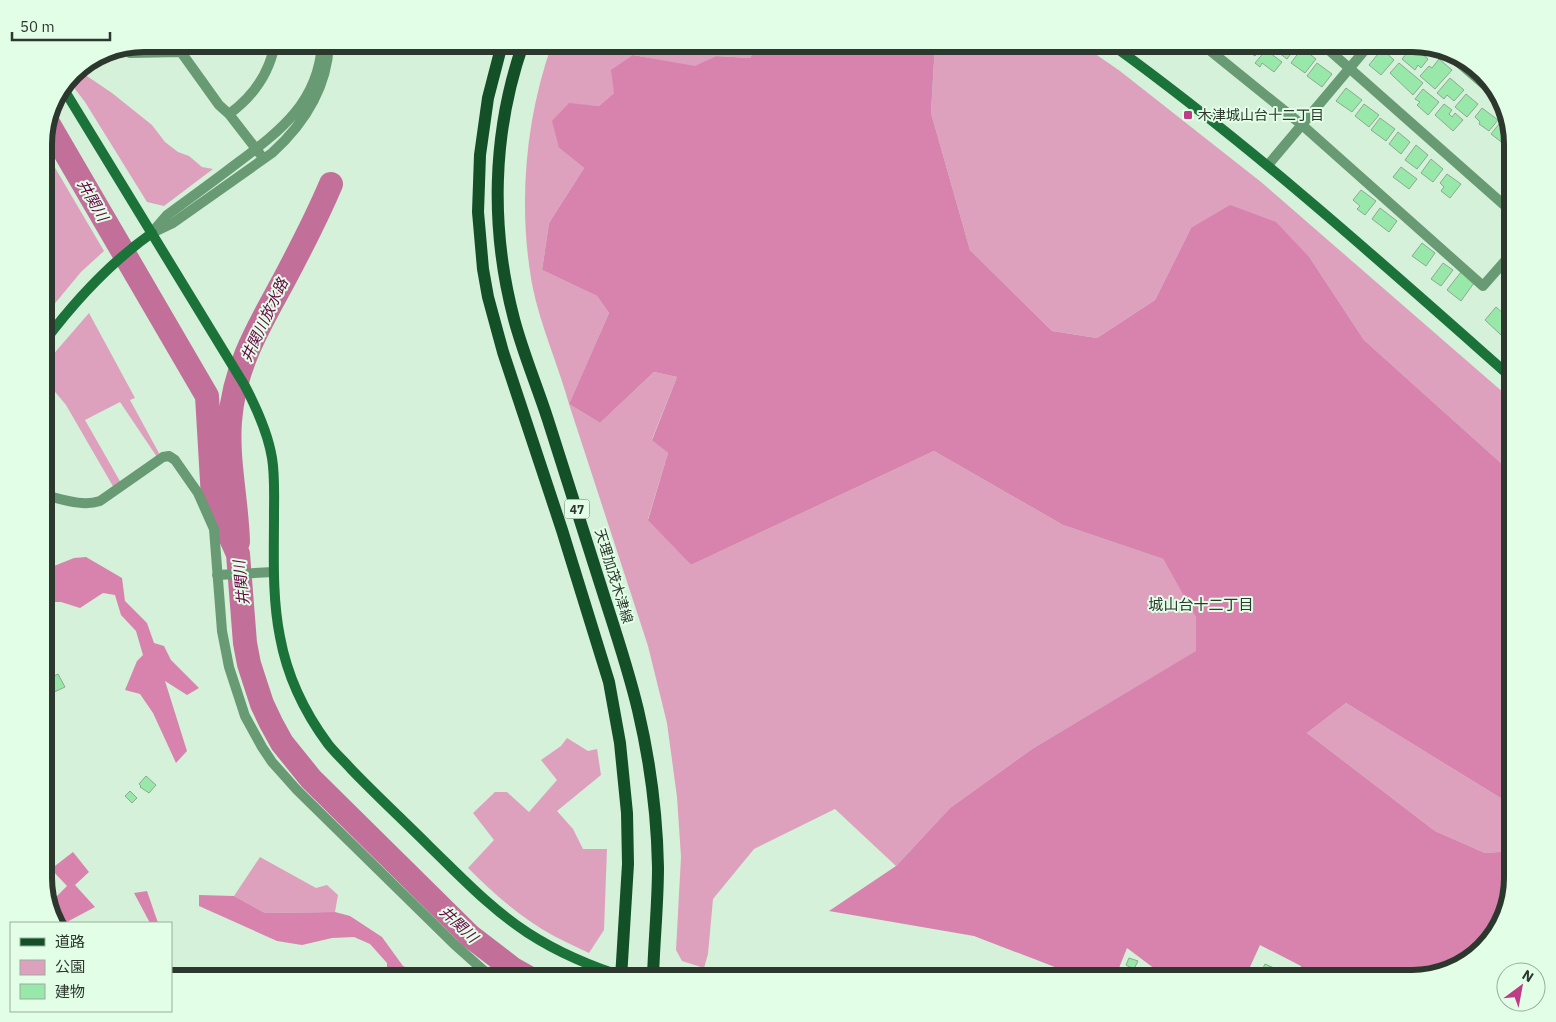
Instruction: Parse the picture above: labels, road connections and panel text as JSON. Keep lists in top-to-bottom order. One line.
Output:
{"streets":{"main road":["47","天理加茂木津線"]},"districts":["城山台十二丁目"],"water":["井関川","井関川放水路"],"places":{"transit":["木津城山台十二丁目"]},"legend":["道路","公園","建物"],"scale_bar":"50 m","north":"top right"}
